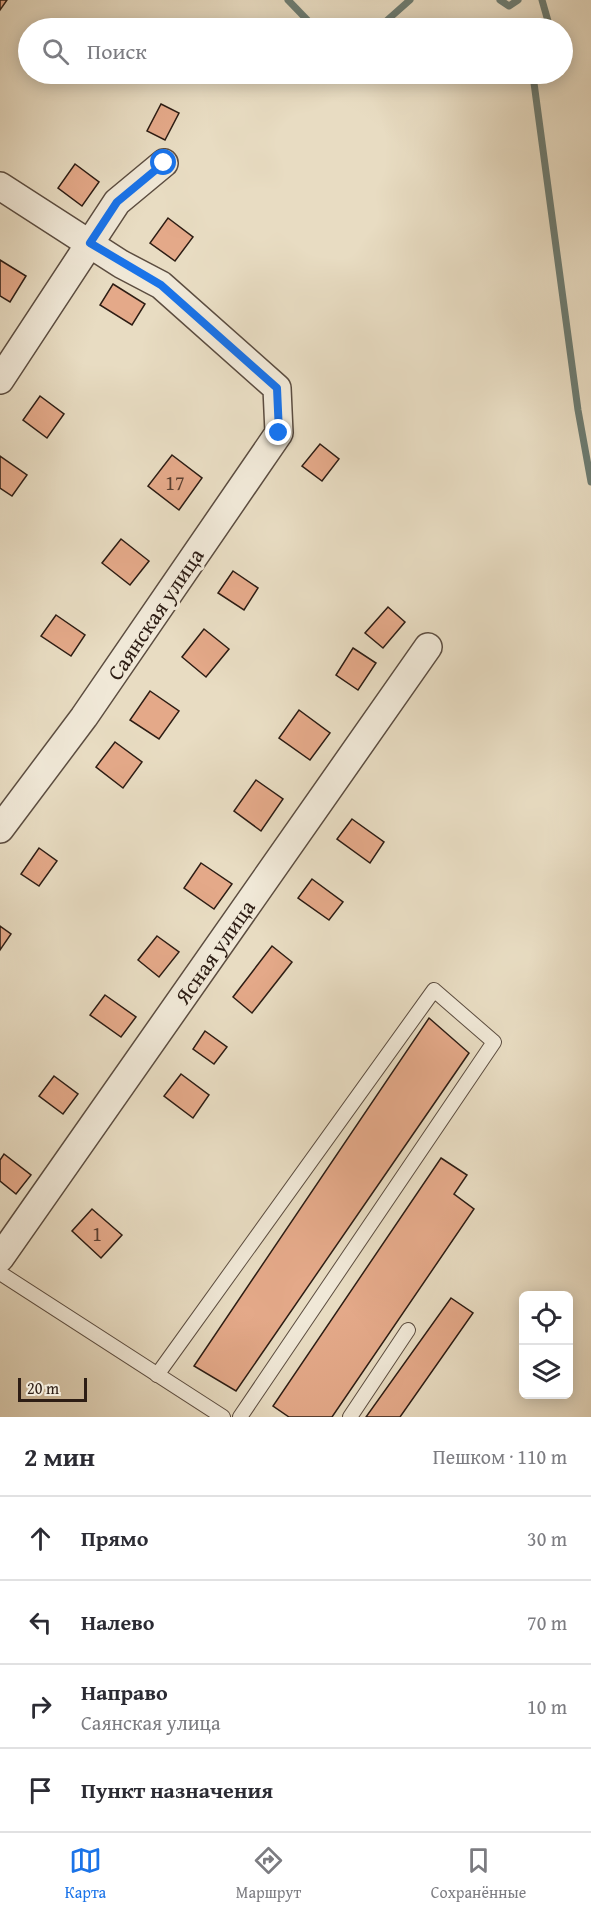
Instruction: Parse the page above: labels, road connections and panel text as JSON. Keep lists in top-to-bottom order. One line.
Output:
{"streets":{"street":["Саянская улица","Ясная улица"]},"house_numbers":["17","1"],"scale_bar":"20 m","page":{"search":"Поиск","scale":"20 m","heading":["2 мин","Пешком · 110 m"],"list":[["Прямо","30 m"],["Налево","70 m"],["Направо","Саянская улица","10 m"],"Пункт назначения"],"nav":["Карта","Маршрут","Сохранённые"]}}
